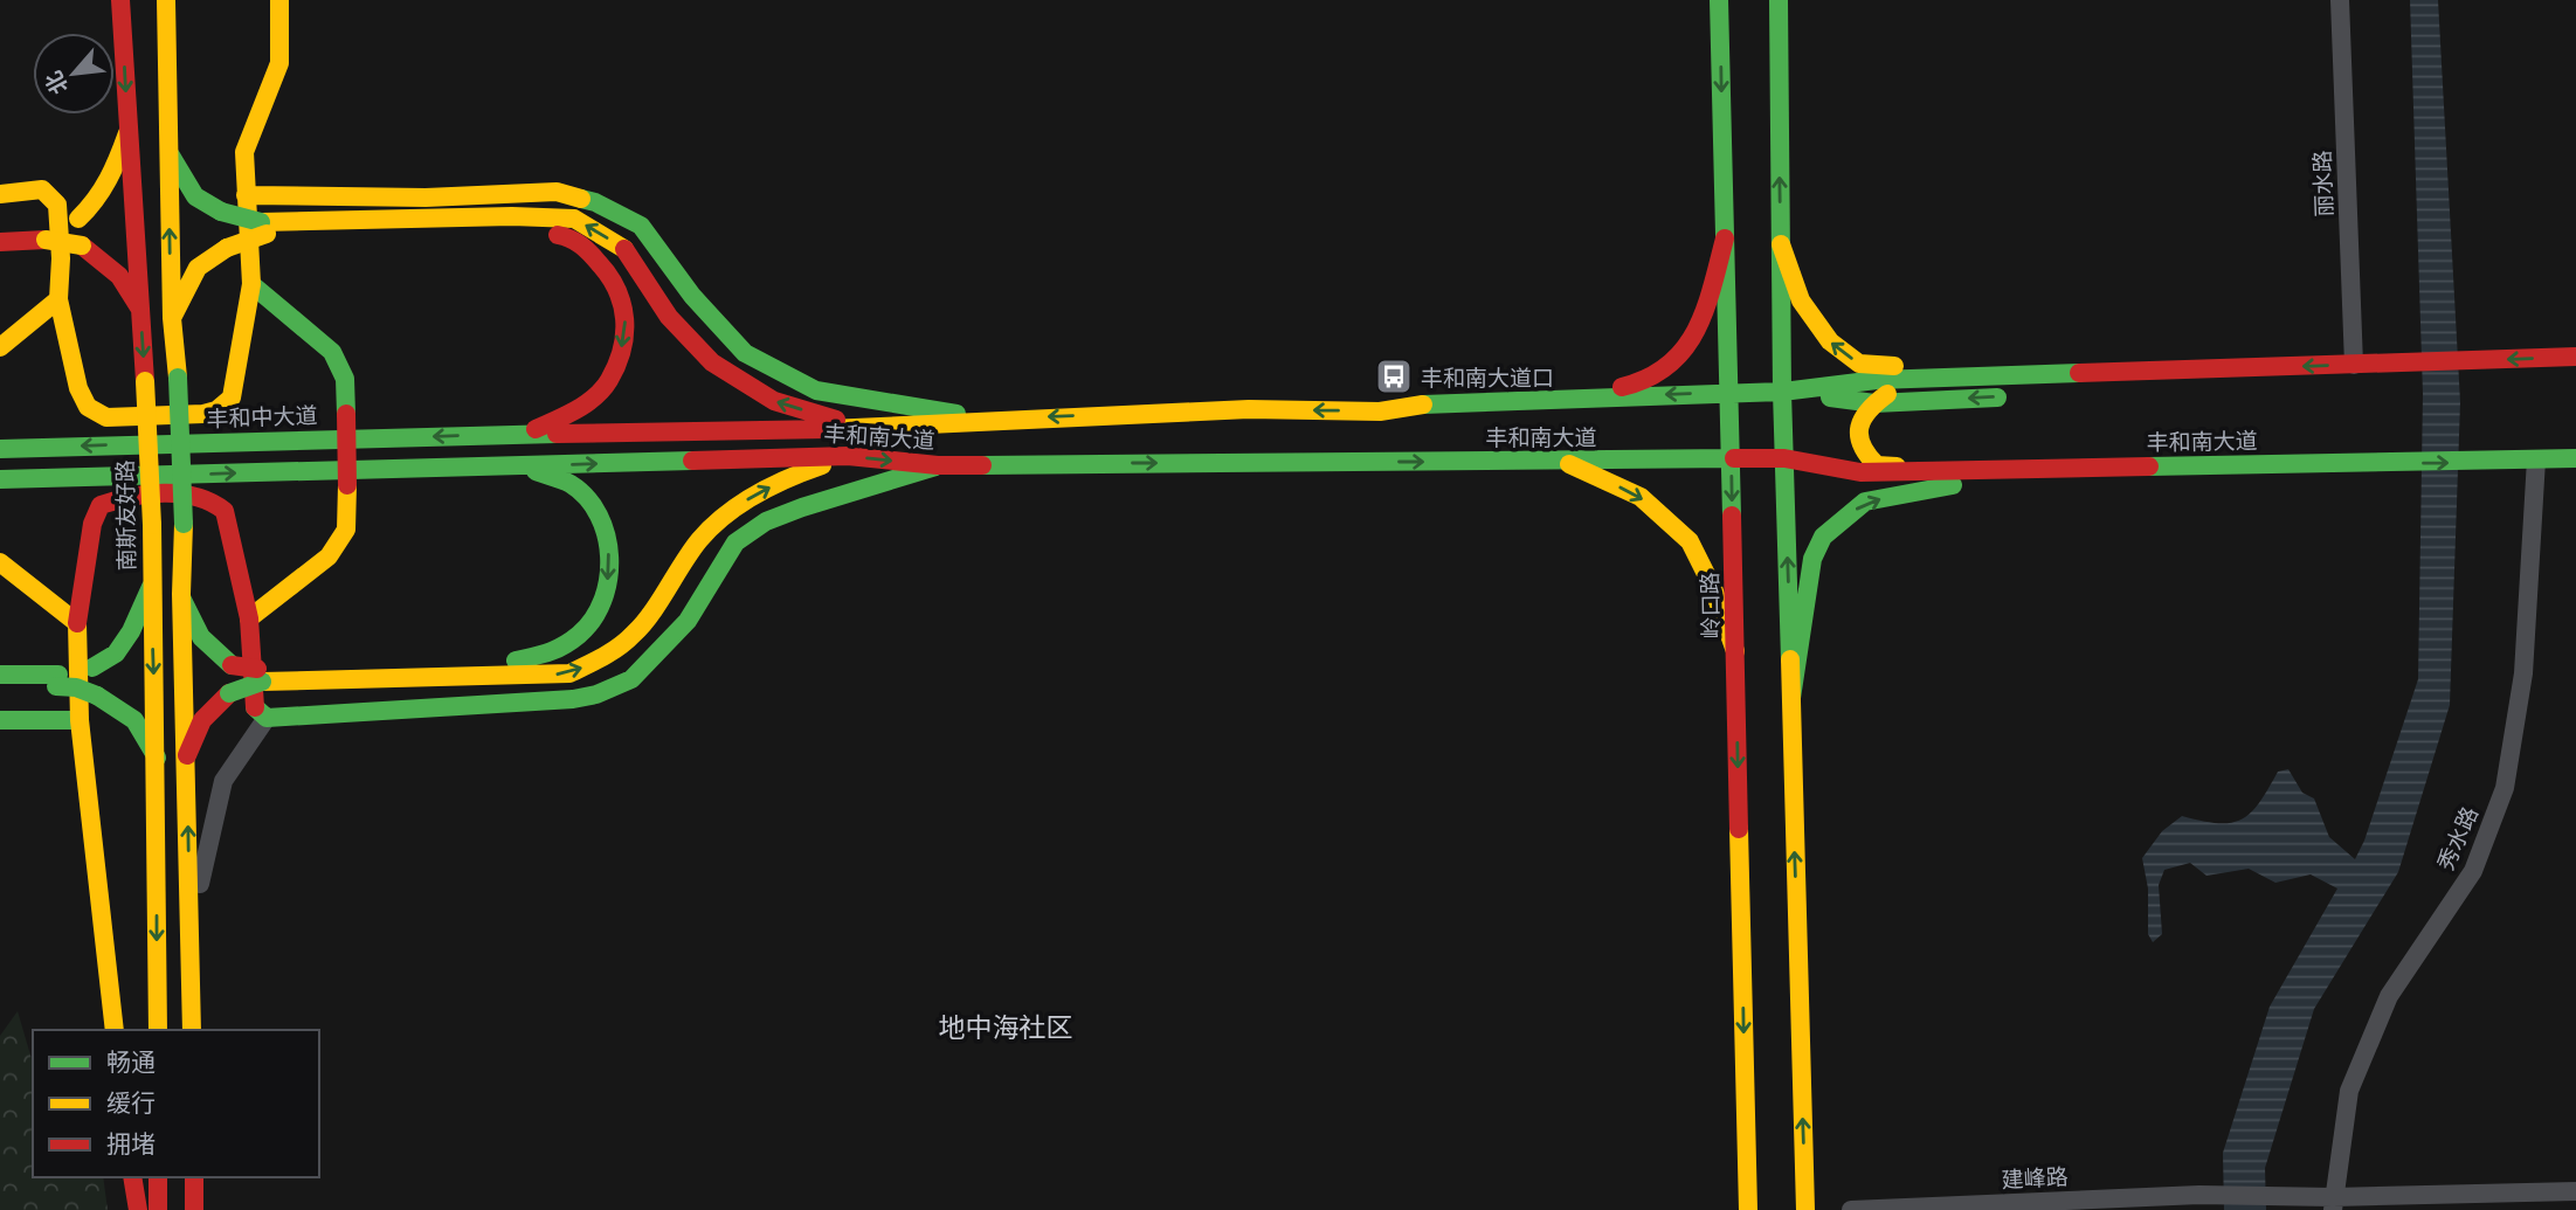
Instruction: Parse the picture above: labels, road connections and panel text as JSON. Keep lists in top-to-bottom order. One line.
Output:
{"streets":{"main road":["丰和中大道","丰和南大道","南斯友好路","岭口路"],"street":["丽水路","秀水路","建峰路"]},"crossings":[["丽水路","丰和南大道"],["丰和中大道","丰和南大道"],["丰和南大道","岭口路"],["丰和南大道","秀水路"],["秀水路","建峰路"]],"districts":["地中海社区"],"places":{"bus stop":["丰和南大道口"]},"legend":["畅通","缓行","拥堵"],"north":"bottom left"}
